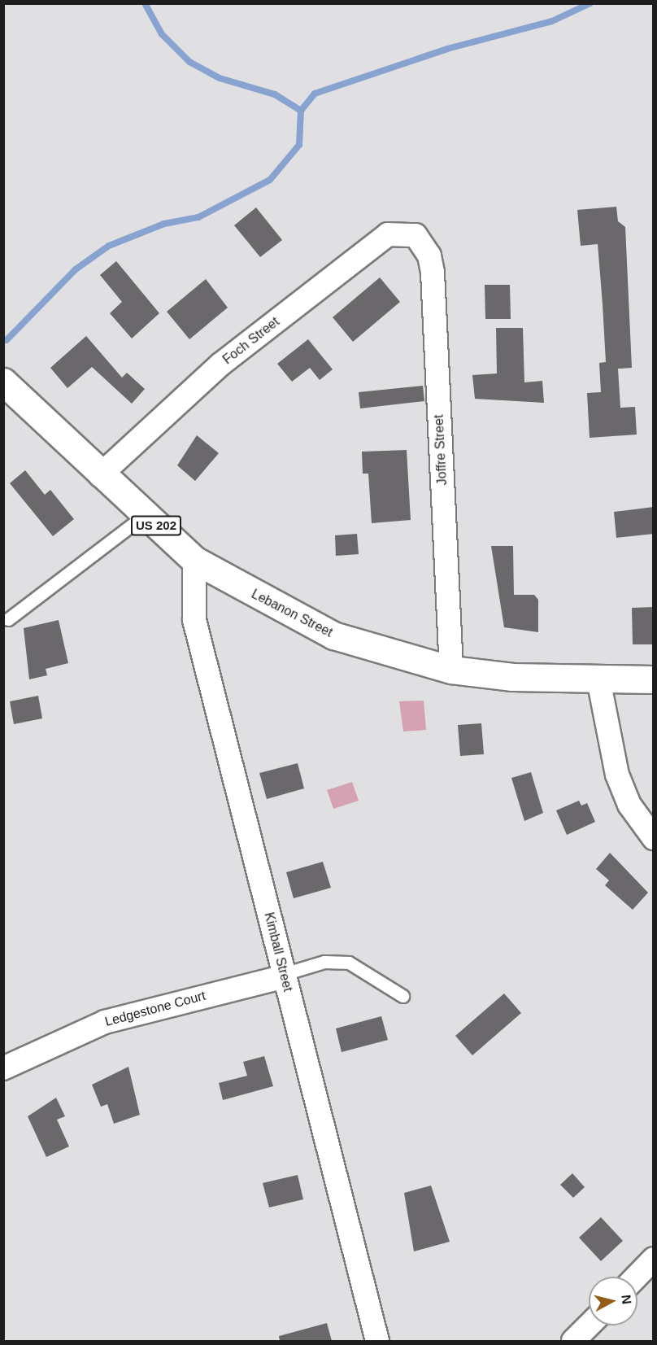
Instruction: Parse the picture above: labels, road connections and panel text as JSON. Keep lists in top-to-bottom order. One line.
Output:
{"streets":{"highway":["US 202","Lebanon Street"],"street":["Foch Street","Joffre Street","Kimball Street","Ledgestone Court"]},"crossings":[["Foch Street","Joffre Street"],["Foch Street","Lebanon Street"],["Joffre Street","Lebanon Street"],["Lebanon Street","Kimball Street"],["Kimball Street","Ledgestone Court"]],"north":"right"}
